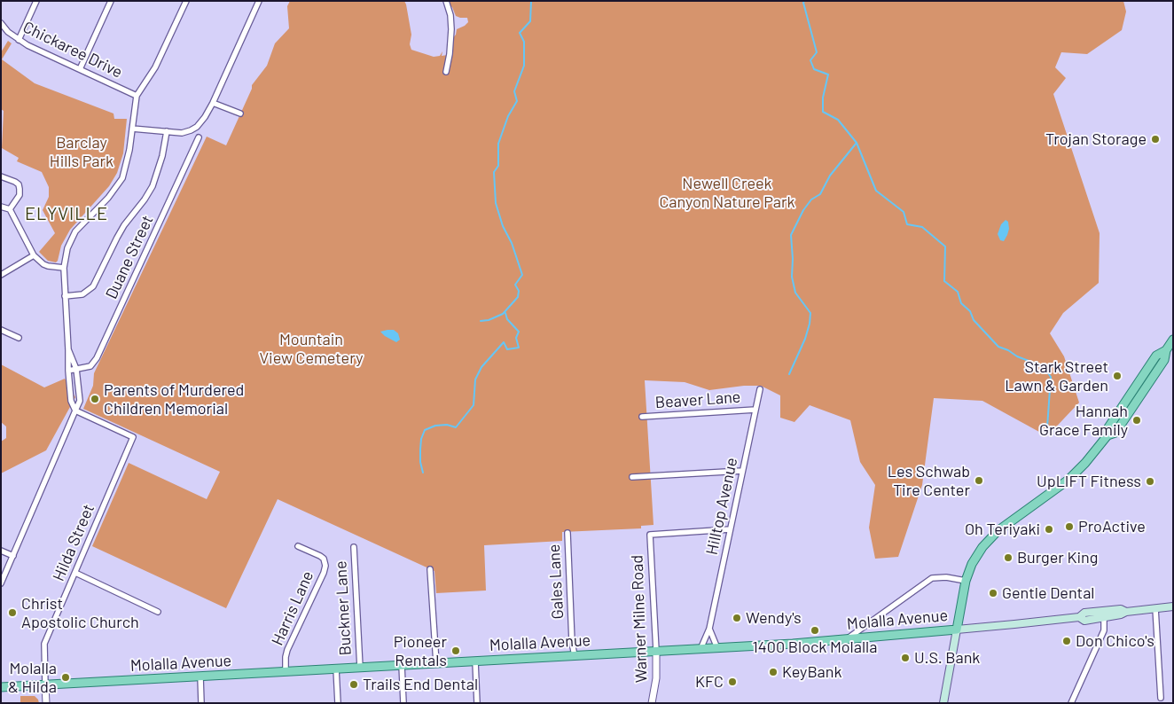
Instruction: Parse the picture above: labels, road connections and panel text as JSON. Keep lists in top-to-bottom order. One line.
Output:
{"streets":{"main road":["Molalla Avenue"],"street":["Chickaree Drive","Duane Street","Beaver Lane","Hilltop Avenue","Hilda Street","Gales Lane","Harris Lane","Buckner Lane","Warner Milne Road"]},"crossings":[["Beaver Lane","Hilltop Avenue"],["Hilltop Avenue","Warner Milne Road"],["Hilltop Avenue","Molalla Avenue"],["Hilda Street","Molalla Avenue"],["Gales Lane","Molalla Avenue"],["Harris Lane","Molalla Avenue"],["Buckner Lane","Molalla Avenue"],["Warner Milne Road","Molalla Avenue"]],"districts":["ELYVILLE"],"parks":["Barclay Hills Park","Newell Creek Canyon Nature Park","Mountain View Cemetery"],"places":["Trojan Storage","Stark Street Lawn & Garden","Parents of Murdered Children Memorial","Hannah Grace Family","Les Schwab Tire Center","UpLIFT Fitness","ProActive","Oh Teriyaki","Burger King","Gentle Dental","Christ Apostolic Church","Wendy's","1400 Block Molalla","Don Chico's","Pioneer Rentals","U.S. Bank","KeyBank","Molalla & Hilda","KFC","Trails End Dental"]}
